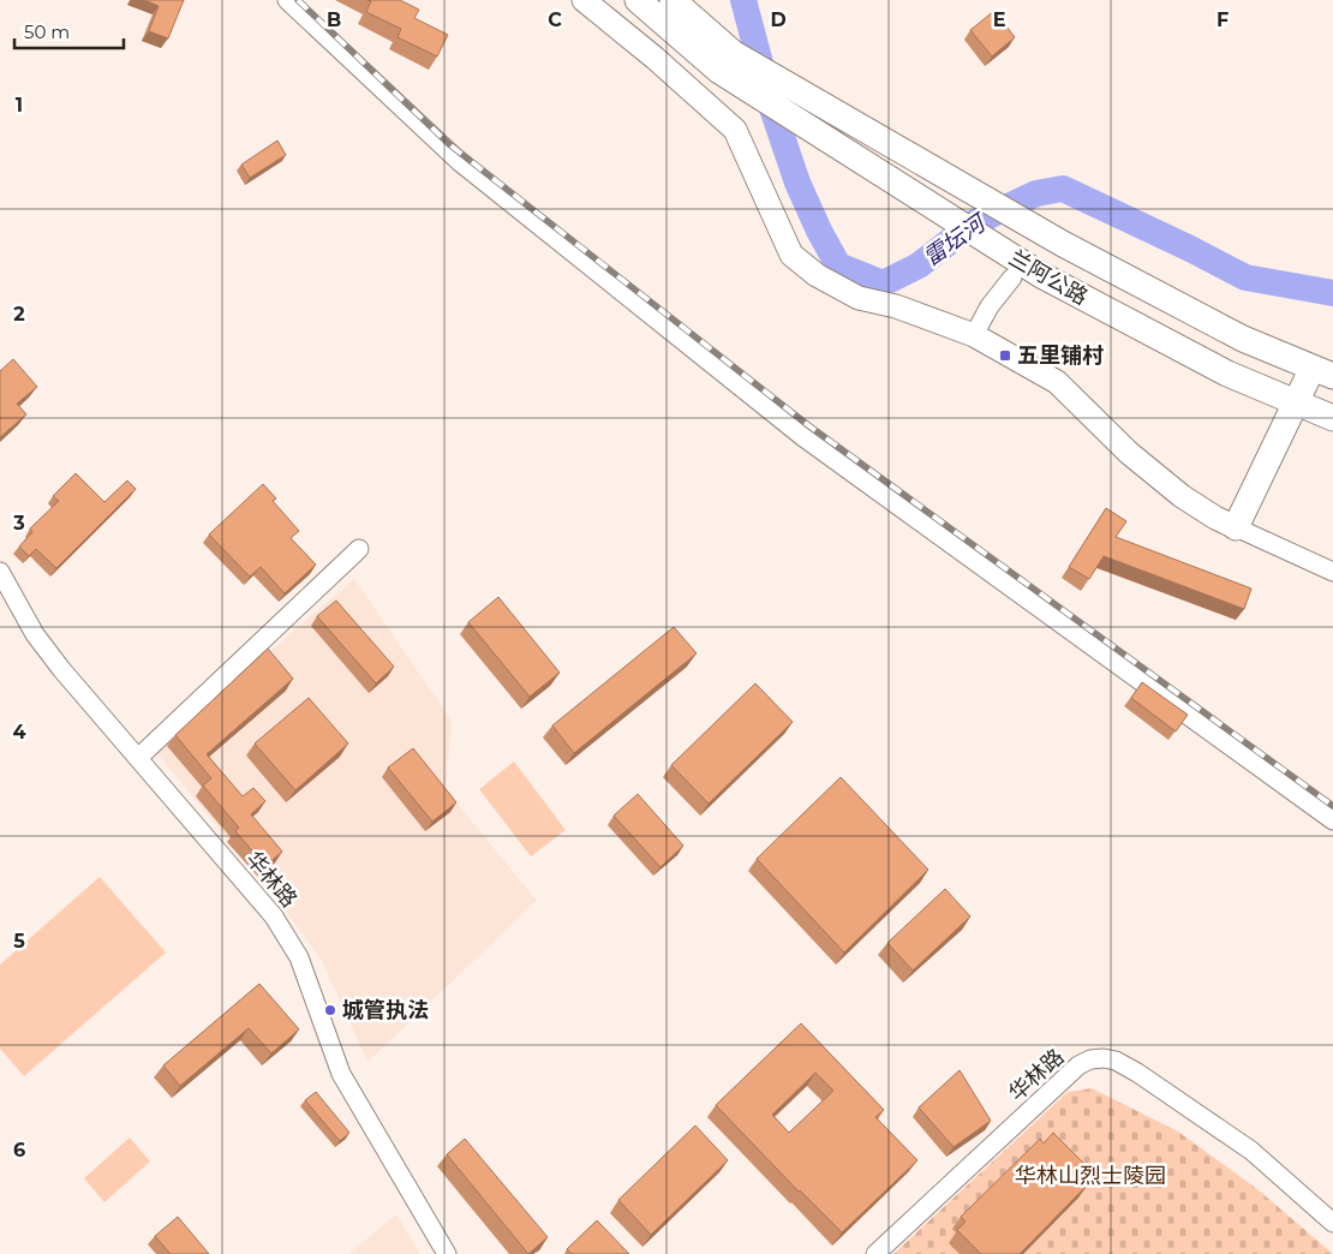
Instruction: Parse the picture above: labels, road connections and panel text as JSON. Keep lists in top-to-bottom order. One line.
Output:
{"streets":{"highway":["兰阿公路"],"street":["华林路"]},"water":["雷坛河"],"parks":["华林山烈士陵园"],"places":{"transit":["五里铺村"],"other":["城管执法"]},"scale_bar":"50 m","grid":{"columns":["B","C","D","E","F"],"rows":["1","2","3","4","5","6"]}}
